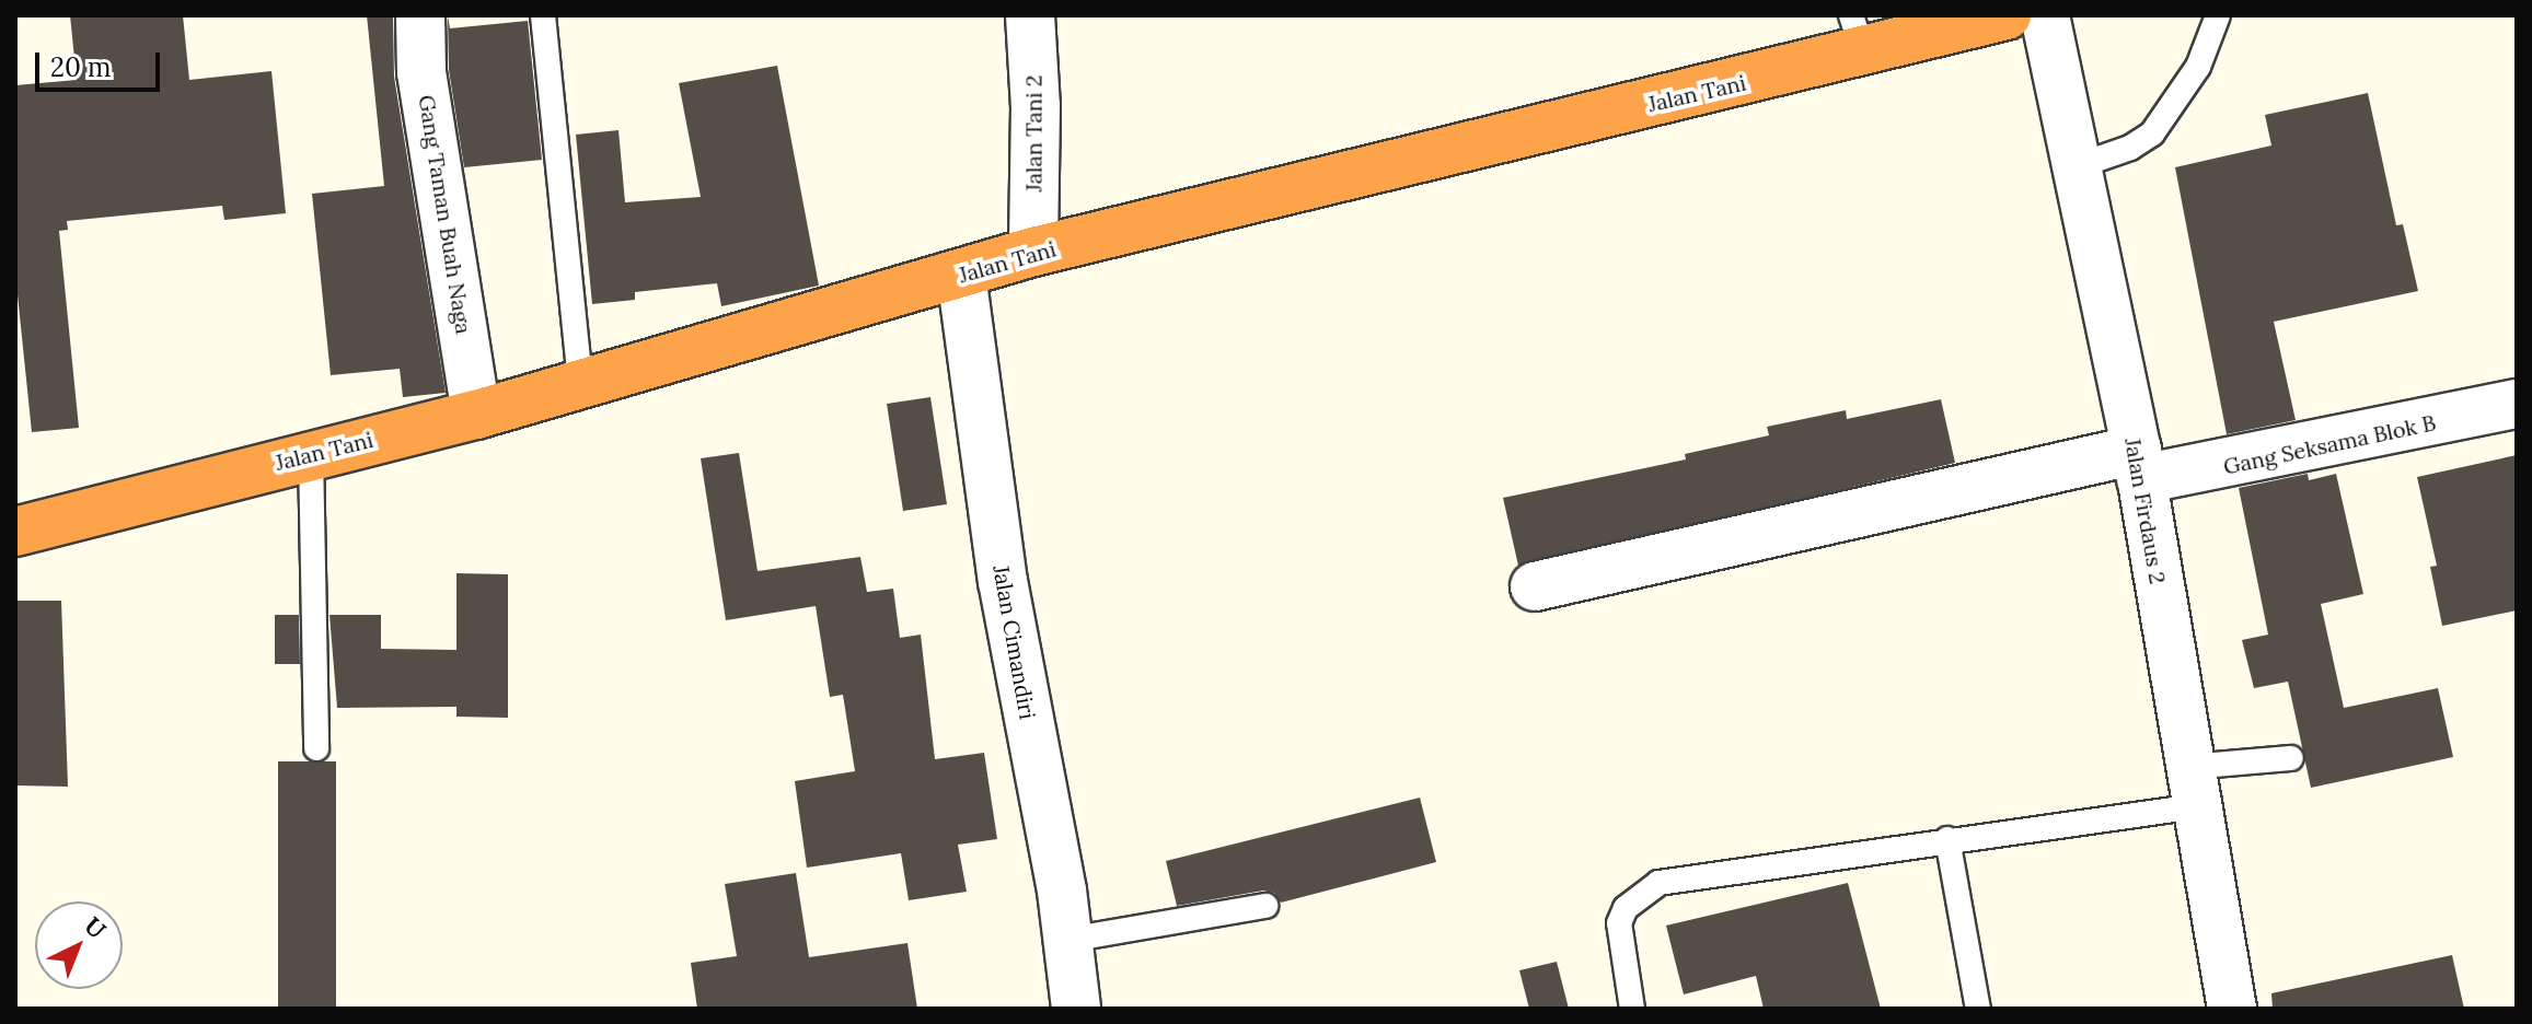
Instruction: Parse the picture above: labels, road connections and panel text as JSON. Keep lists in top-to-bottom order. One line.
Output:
{"streets":{"highway":["Jalan Tani"],"street":["Jalan Tani 2","Gang Taman Buah Naga","Gang Seksama Blok B","Jalan Firdaus 2","Jalan Cimandiri"]},"crossings":[["Jalan Tani","Jalan Tani 2"],["Jalan Tani","Gang Taman Buah Naga"],["Jalan Tani","Jalan Cimandiri"],["Gang Seksama Blok B","Jalan Firdaus 2"]],"scale_bar":"20 m","north":"top right"}
